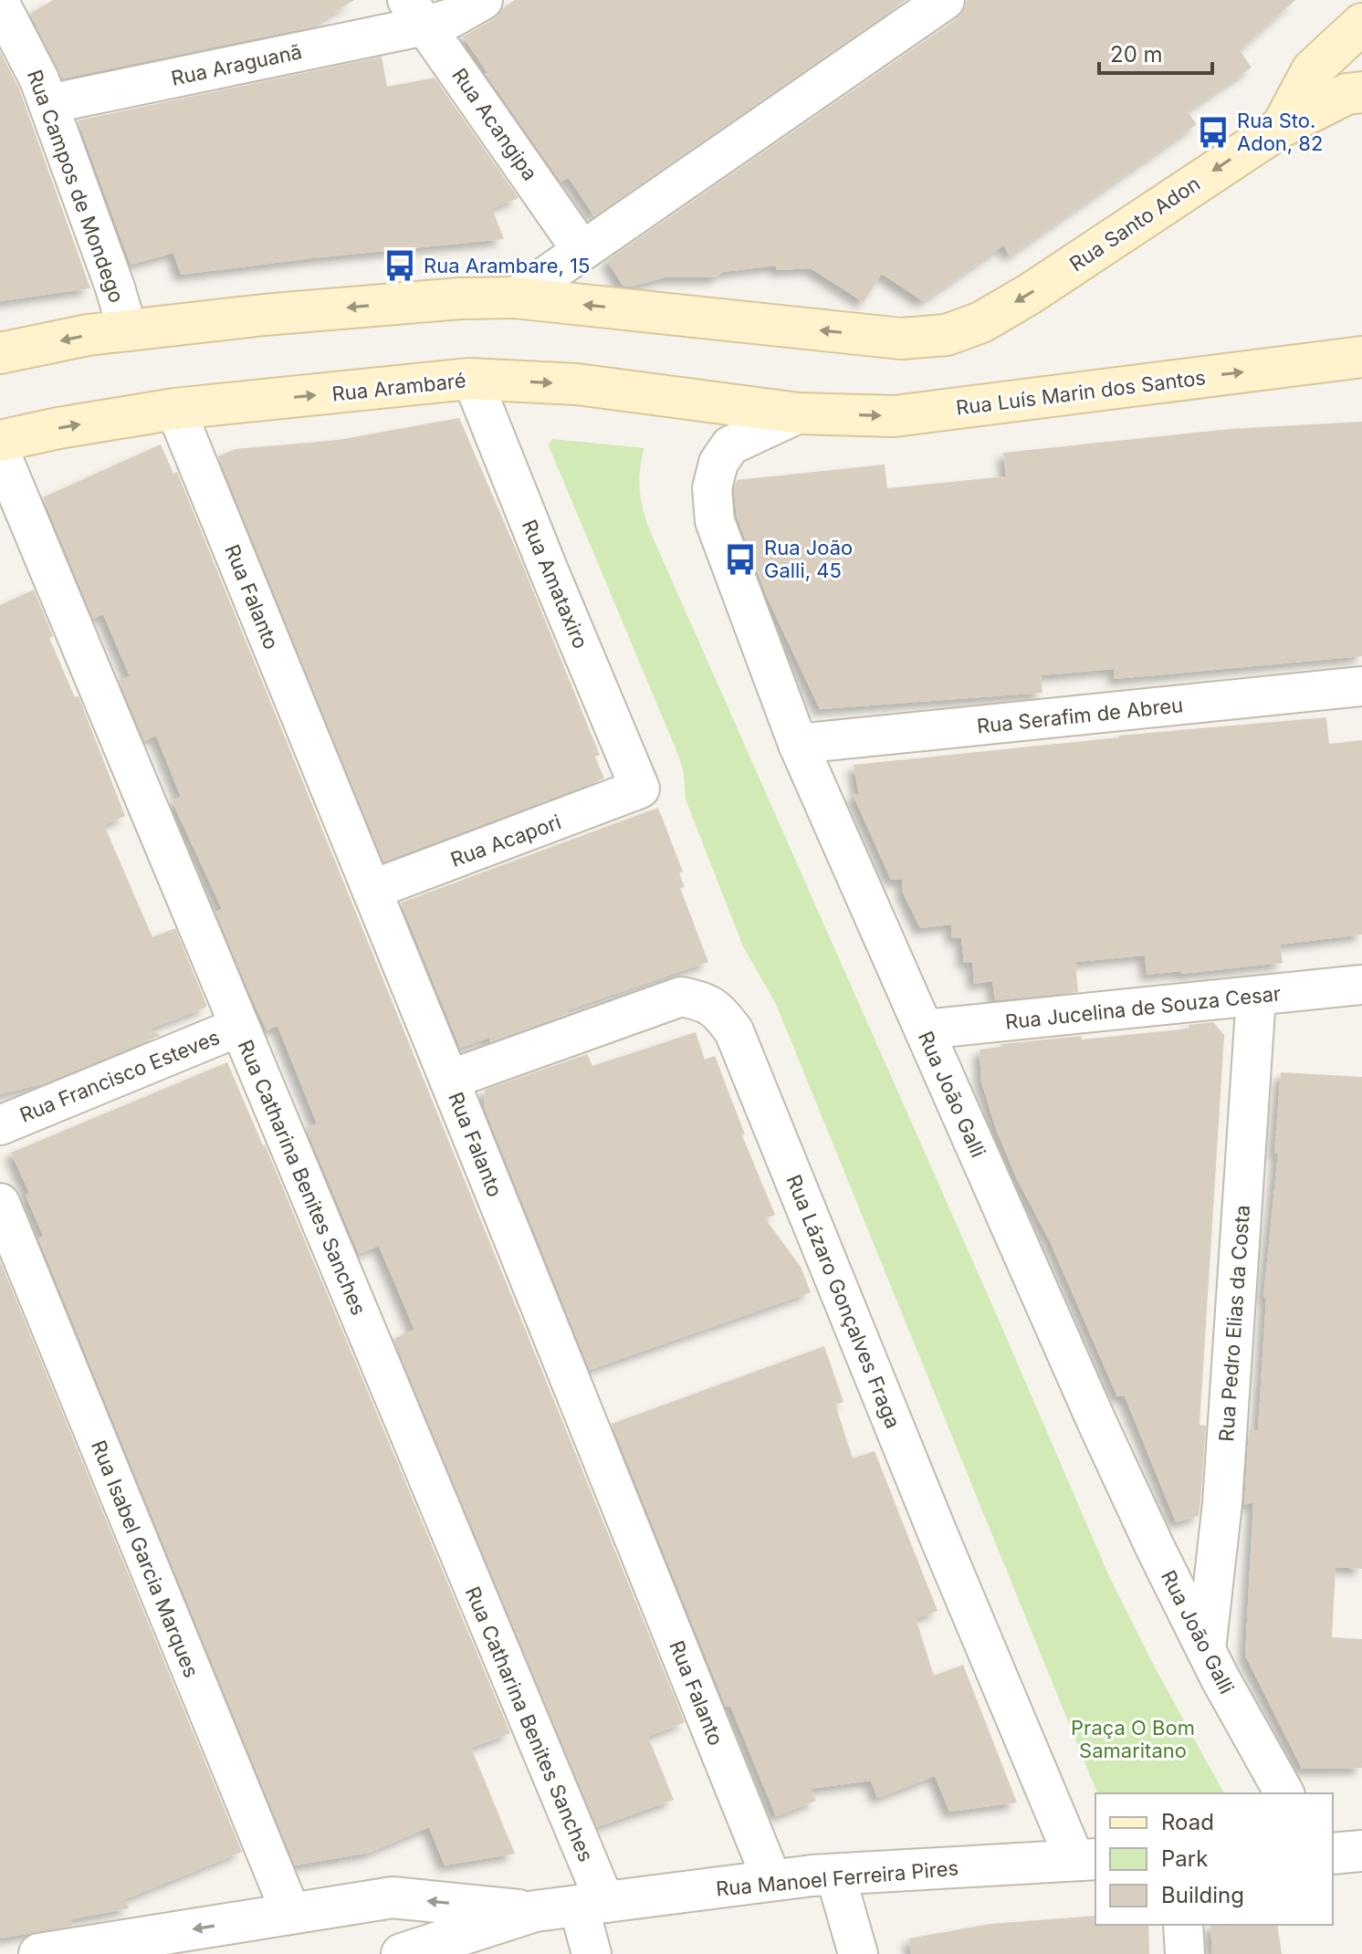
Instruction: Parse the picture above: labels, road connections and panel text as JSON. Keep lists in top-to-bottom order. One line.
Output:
{"streets":{"main road":["Rua Santo Adon","Rua Arambaré","Rua Luís Marin dos Santos"],"street":["Rua Araguanã","Rua Acangipa","Rua Campos de Mondego","Rua Amataxiro","Rua Falanto","Rua Serafim de Abreu","Rua Acapori","Rua Jucelina de Souza Cesar","Rua Francisco Esteves","Rua João Galli","Rua Catharina Benites Sanches","Rua Lázaro Gonçalves Fraga","Rua Pedro Elias da Costa","Rua Isabel Garcia Marques","Rua Manoel Ferreira Pires"]},"crossings":[["Rua Araguanã","Rua Acangipa"],["Rua Araguanã","Rua Campos de Mondego"],["Rua Arambaré","Rua Luís Marin dos Santos"],["Rua Arambaré","Rua Amataxiro"],["Rua Arambaré","Rua Falanto"],["Rua Arambaré","Rua João Galli"],["Rua Luís Marin dos Santos","Rua João Galli"],["Rua Amataxiro","Rua Acapori"],["Rua Falanto","Rua Acapori"],["Rua Falanto","Rua Lázaro Gonçalves Fraga"],["Rua Falanto","Rua Manoel Ferreira Pires"],["Rua Serafim de Abreu","Rua João Galli"],["Rua Jucelina de Souza Cesar","Rua João Galli"],["Rua Jucelina de Souza Cesar","Rua Pedro Elias da Costa"],["Rua Francisco Esteves","Rua Catharina Benites Sanches"],["Rua João Galli","Rua Pedro Elias da Costa"],["Rua Catharina Benites Sanches","Rua Manoel Ferreira Pires"],["Rua Lázaro Gonçalves Fraga","Rua Manoel Ferreira Pires"],["Rua Isabel Garcia Marques","Rua Manoel Ferreira Pires"]],"one_way":["Rua Santo Adon","Rua Luís Marin dos Santos","Rua Manoel Ferreira Pires"],"parks":["Praça O Bom Samaritano"],"places":{"bus stop":["Rua Sto. Adon, 82","Rua Arambare, 15","Rua João Galli, 45"]},"legend":["Road","Park","Building"],"scale_bar":"20 m"}
